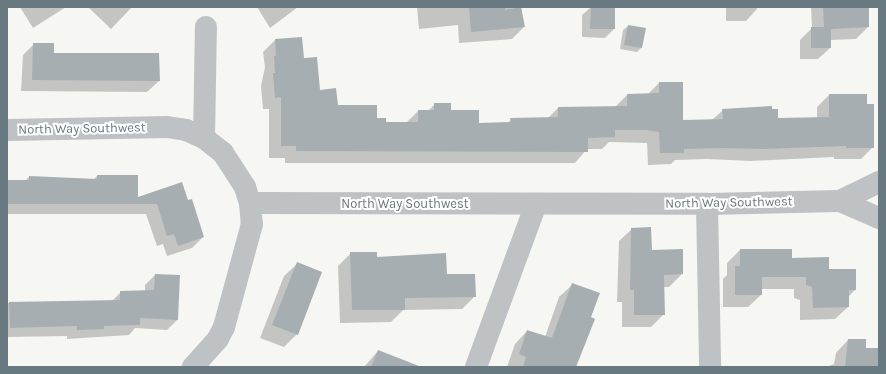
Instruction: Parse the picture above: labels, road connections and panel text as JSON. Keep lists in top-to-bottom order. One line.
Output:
{"streets":{"street":["North Way Southwest"]}}
